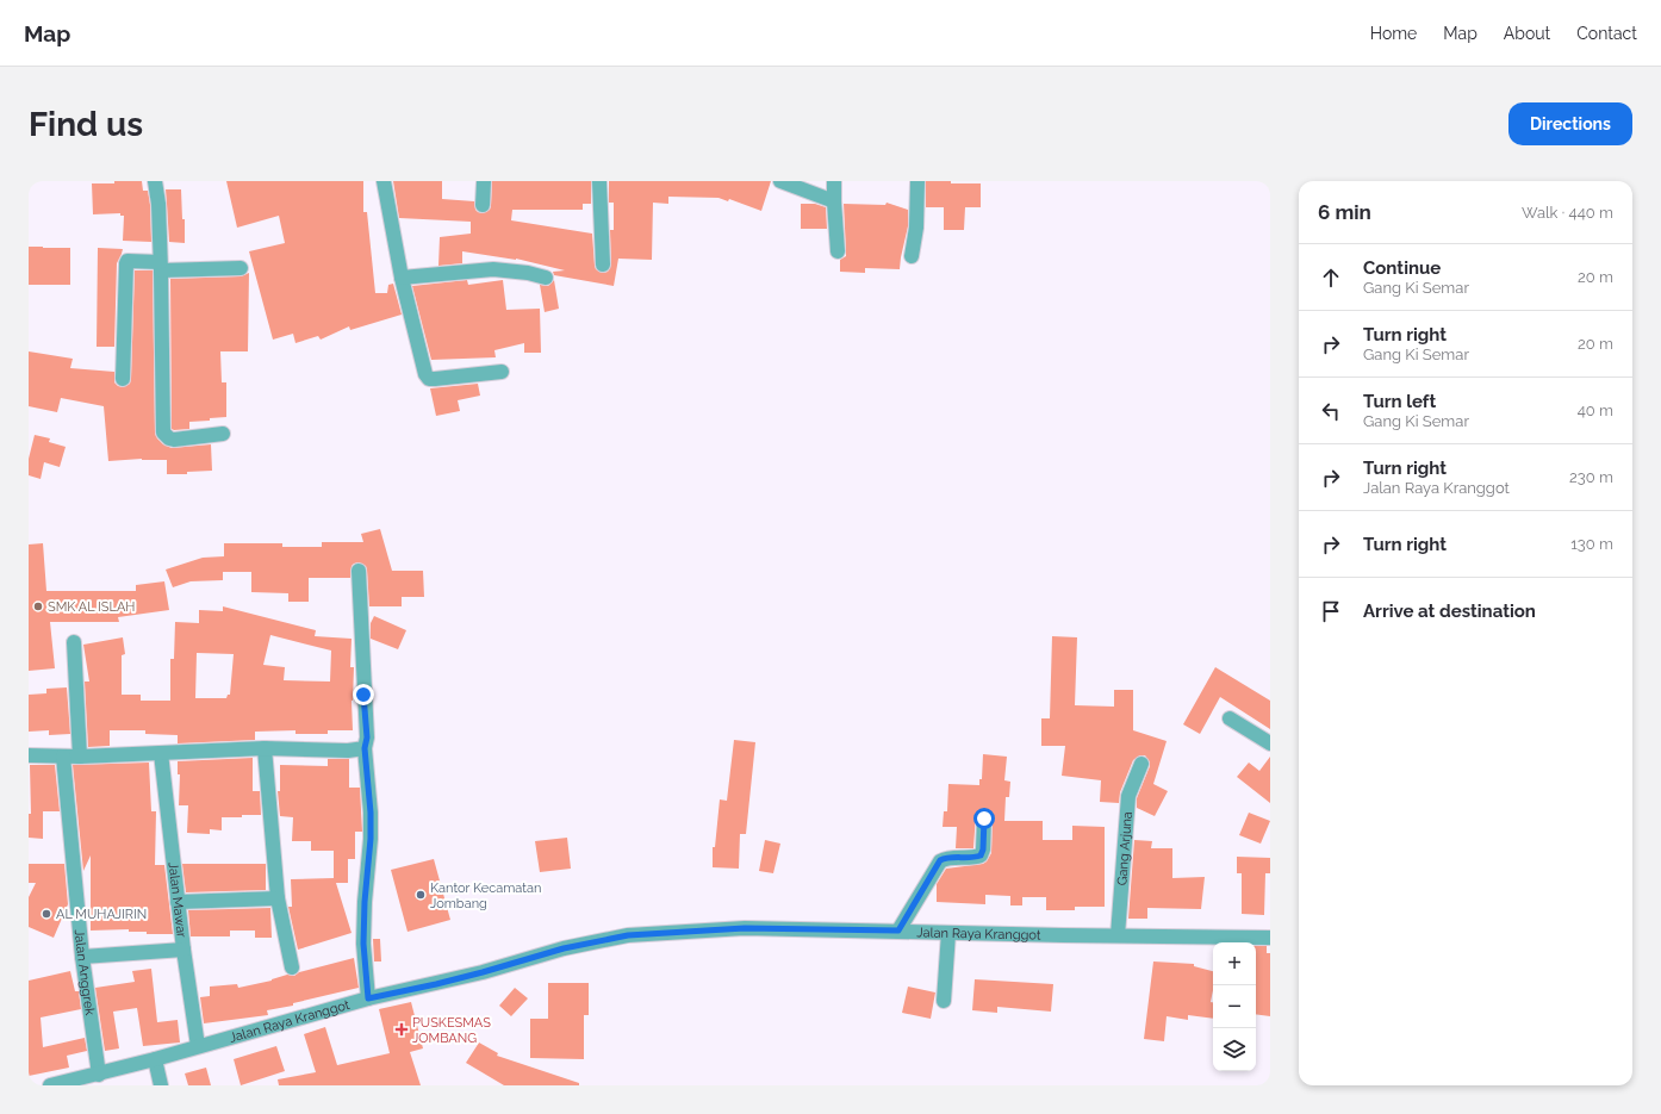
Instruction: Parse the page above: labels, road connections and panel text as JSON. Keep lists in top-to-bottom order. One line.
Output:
{"streets":{"street":["Gang Arjuna","Jalan Mawar","Jalan Raya Kranggot","Jalan Anggrek"]},"crossings":[["Gang Arjuna","Jalan Raya Kranggot"],["Jalan Mawar","Jalan Raya Kranggot"],["Jalan Raya Kranggot","Jalan Anggrek"]],"places":{"other":["SMK AL ISLAH","Kantor Kecamatan Jombang","AL MUHAJIRIN"],"health":["PUSKESMAS JOMBANG"]},"page":{"header":"Map","nav":["Home","Map","About","Contact"],"buttons":"Directions","title":"Find us","heading":["6 min","Walk · 440 m"],"list":[["Continue","Gang Ki Semar","20 m"],["Turn right","Gang Ki Semar","20 m"],["Turn left","Gang Ki Semar","40 m"],["Turn right","Jalan Raya Kranggot","230 m"],["Turn right","130 m"],"Arrive at destination"],"map_buttons":["+","−"]}}
